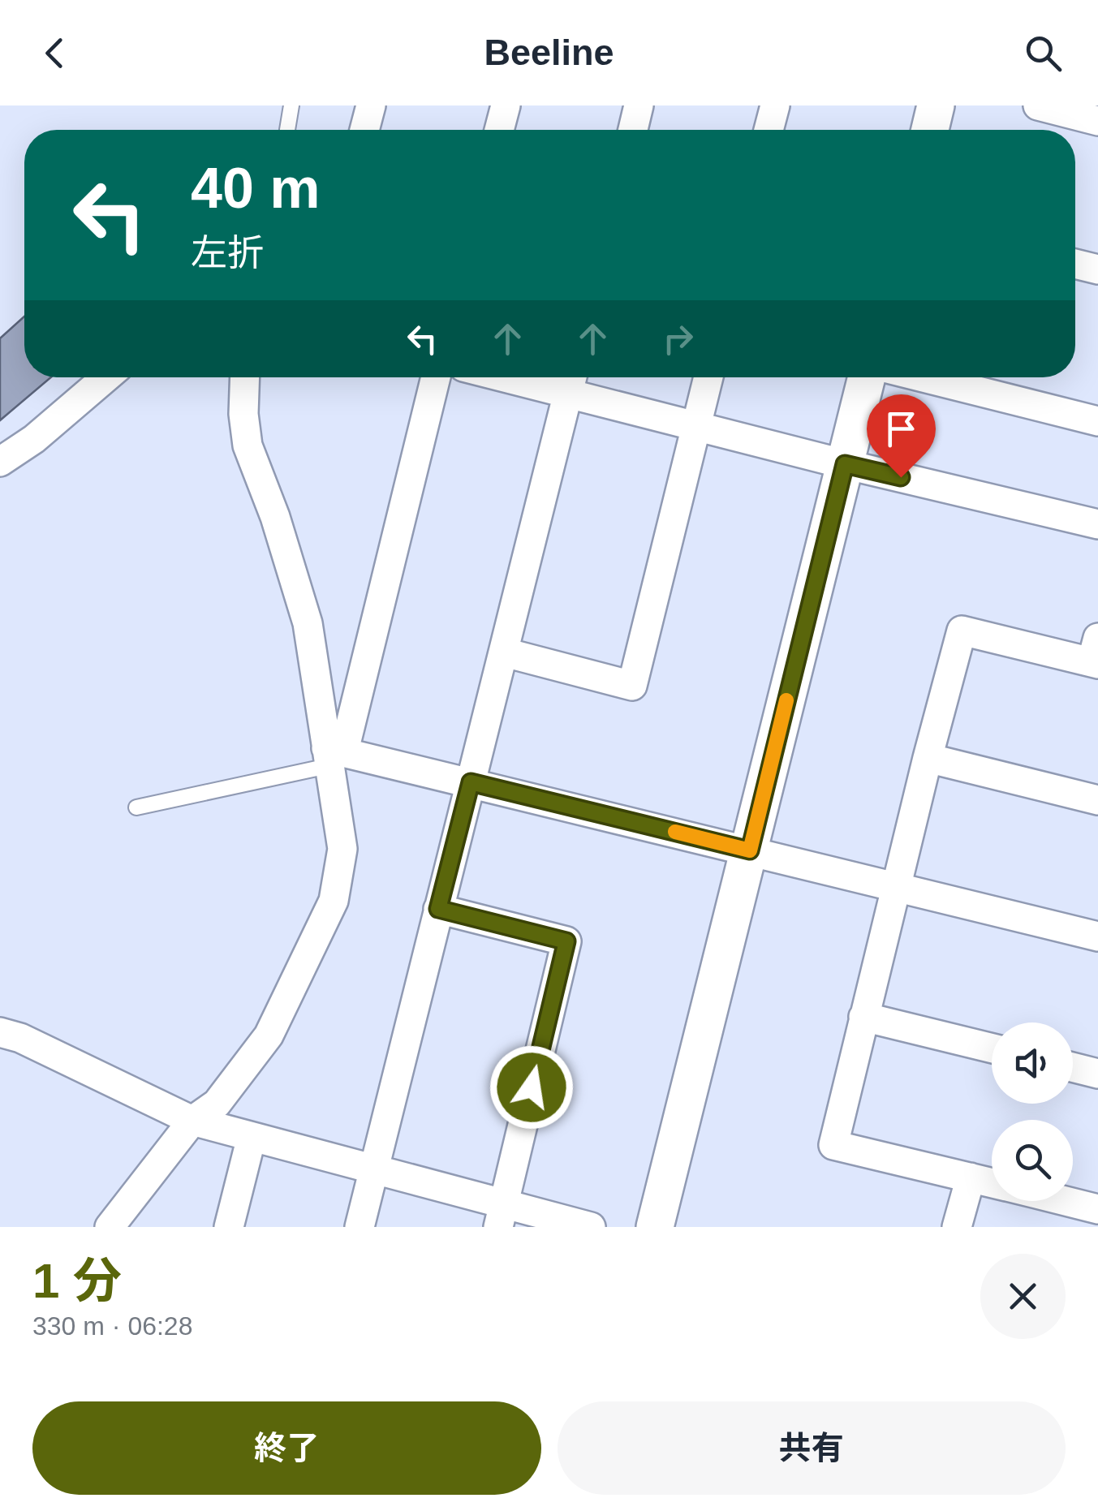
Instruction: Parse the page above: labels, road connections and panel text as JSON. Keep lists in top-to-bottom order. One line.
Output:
{"page":{"header":"Beeline","turn":["40 m","左折"],"heading":["1 分","330 m · 06:28"],"buttons":["終了","共有"]}}
